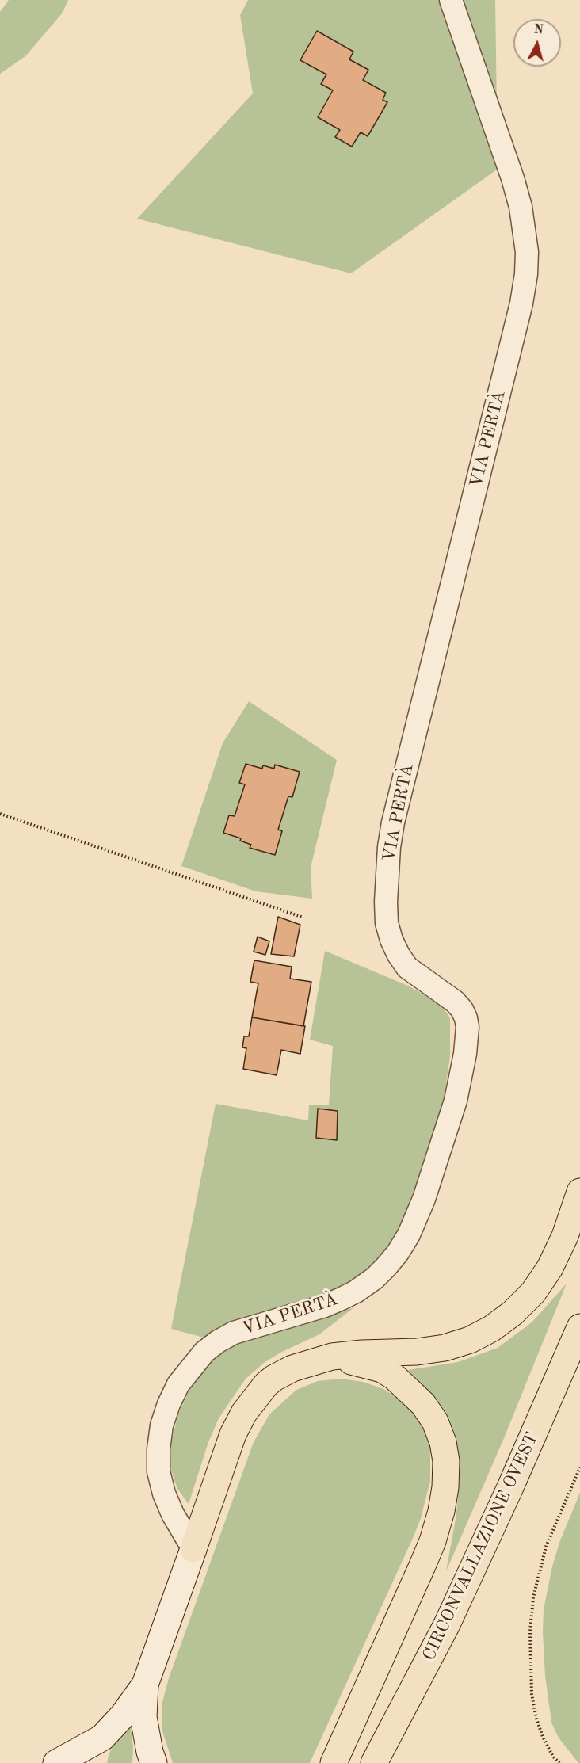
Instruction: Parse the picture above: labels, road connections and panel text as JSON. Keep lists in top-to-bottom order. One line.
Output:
{"streets":{"highway":["CIRCONVALLAZIONE OVEST"],"street":["VIA PERTÀ"]},"north":"top"}
